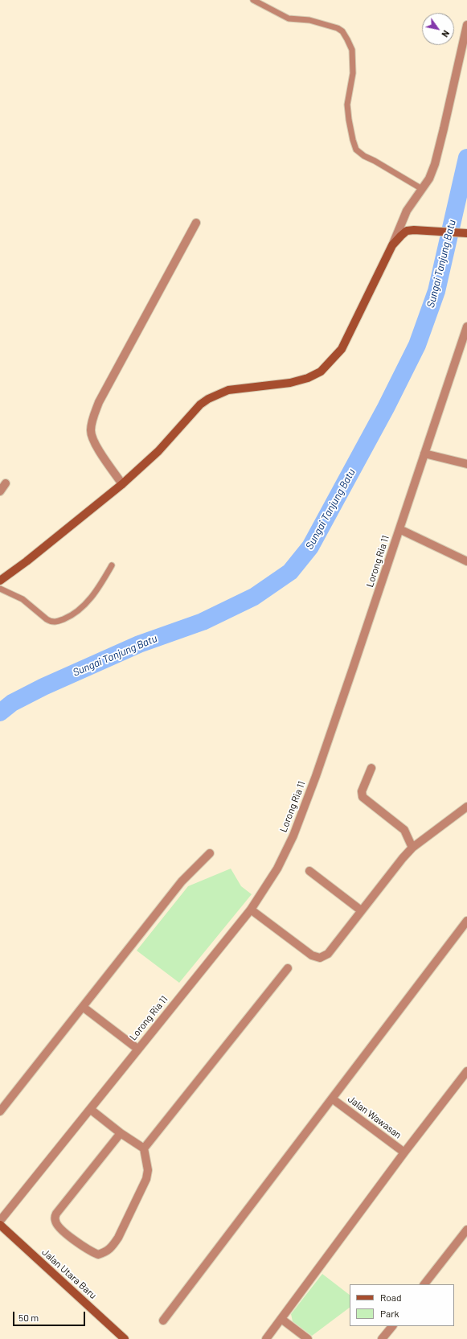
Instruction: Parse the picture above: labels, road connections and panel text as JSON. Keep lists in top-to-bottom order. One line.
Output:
{"streets":{"street":["Lorong Ria 11","Jalan Wawasan","Jalan Utara Baru"]},"water":["Sungai Tanjung Batu"],"legend":["Road","Park"],"scale_bar":"50 m","north":"bottom right"}
